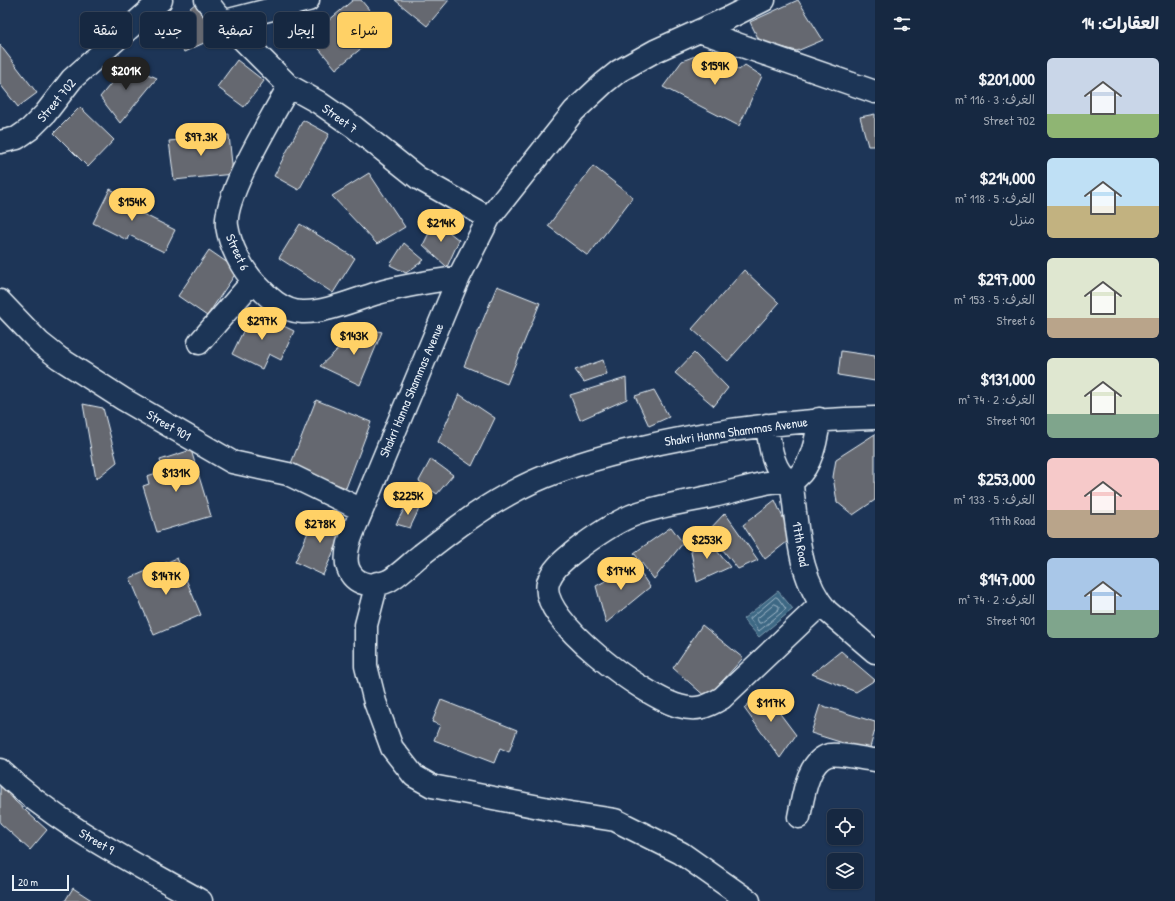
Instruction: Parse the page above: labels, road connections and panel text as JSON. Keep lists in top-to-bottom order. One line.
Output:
{"streets":{"street":["Street 702","Street 7","Street 6","Shakri Hanna Shammas Avenue","Street 901","17th Road","Street 9"]},"crossings":[["Street 7","Street 6"],["Street 7","Shakri Hanna Shammas Avenue"],["Street 6","Shakri Hanna Shammas Avenue"],["Shakri Hanna Shammas Avenue","Street 901"]],"scale_bar":"20 m","page":{"heading":"العقارات: 14","chip":["شراء","إيجار","تصفية","جديد","شقة"],"list":[{"name":"$201,000","note":"الغرف: 3 · 116 m² · Street 702"},{"name":"$214,000","note":"الغرف: 5 · 118 m² · منزل"},{"name":"$297,000","note":"الغرف: 5 · 153 m² · Street 6"},{"name":"$131,000","note":"الغرف: 2 · 74 m² · Street 901"},{"name":"$253,000","note":"الغرف: 5 · 133 m² · 17th Road"},{"name":"$147,000","note":"الغرف: 2 · 74 m² · Street 901"}],"price":["$159K","$201K","$97.3K","$154K","$214K","$297K","$143K","$131K","$225K","$278K","$253K","$174K","$147K","$117K"],"scale":"20 m"}}
